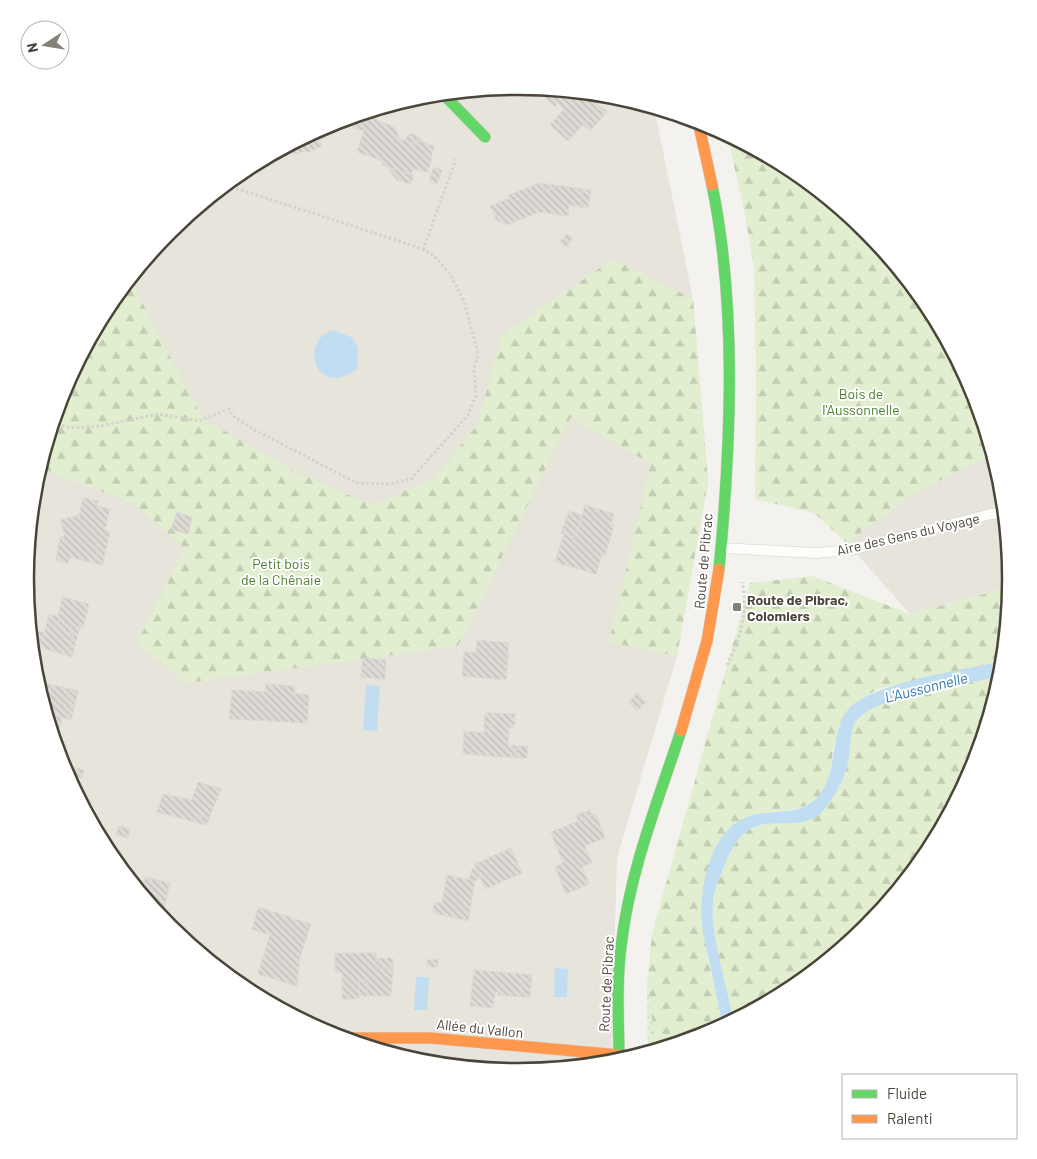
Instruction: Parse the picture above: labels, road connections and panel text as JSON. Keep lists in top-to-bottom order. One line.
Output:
{"streets":{"main road":["Route de Pibrac","Allée du Vallon"],"lane":["Aire des Gens du Voyage"]},"crossings":[["Aire des Gens du Voyage","Route de Pibrac"]],"water":["L'Aussonnelle"],"parks":["Bois de l'Aussonnelle","Petit bois de la Chênaie"],"places":{"transit":["Route de Pibrac, Colomiers"]},"legend":["Fluide","Ralenti"],"north":"left"}
